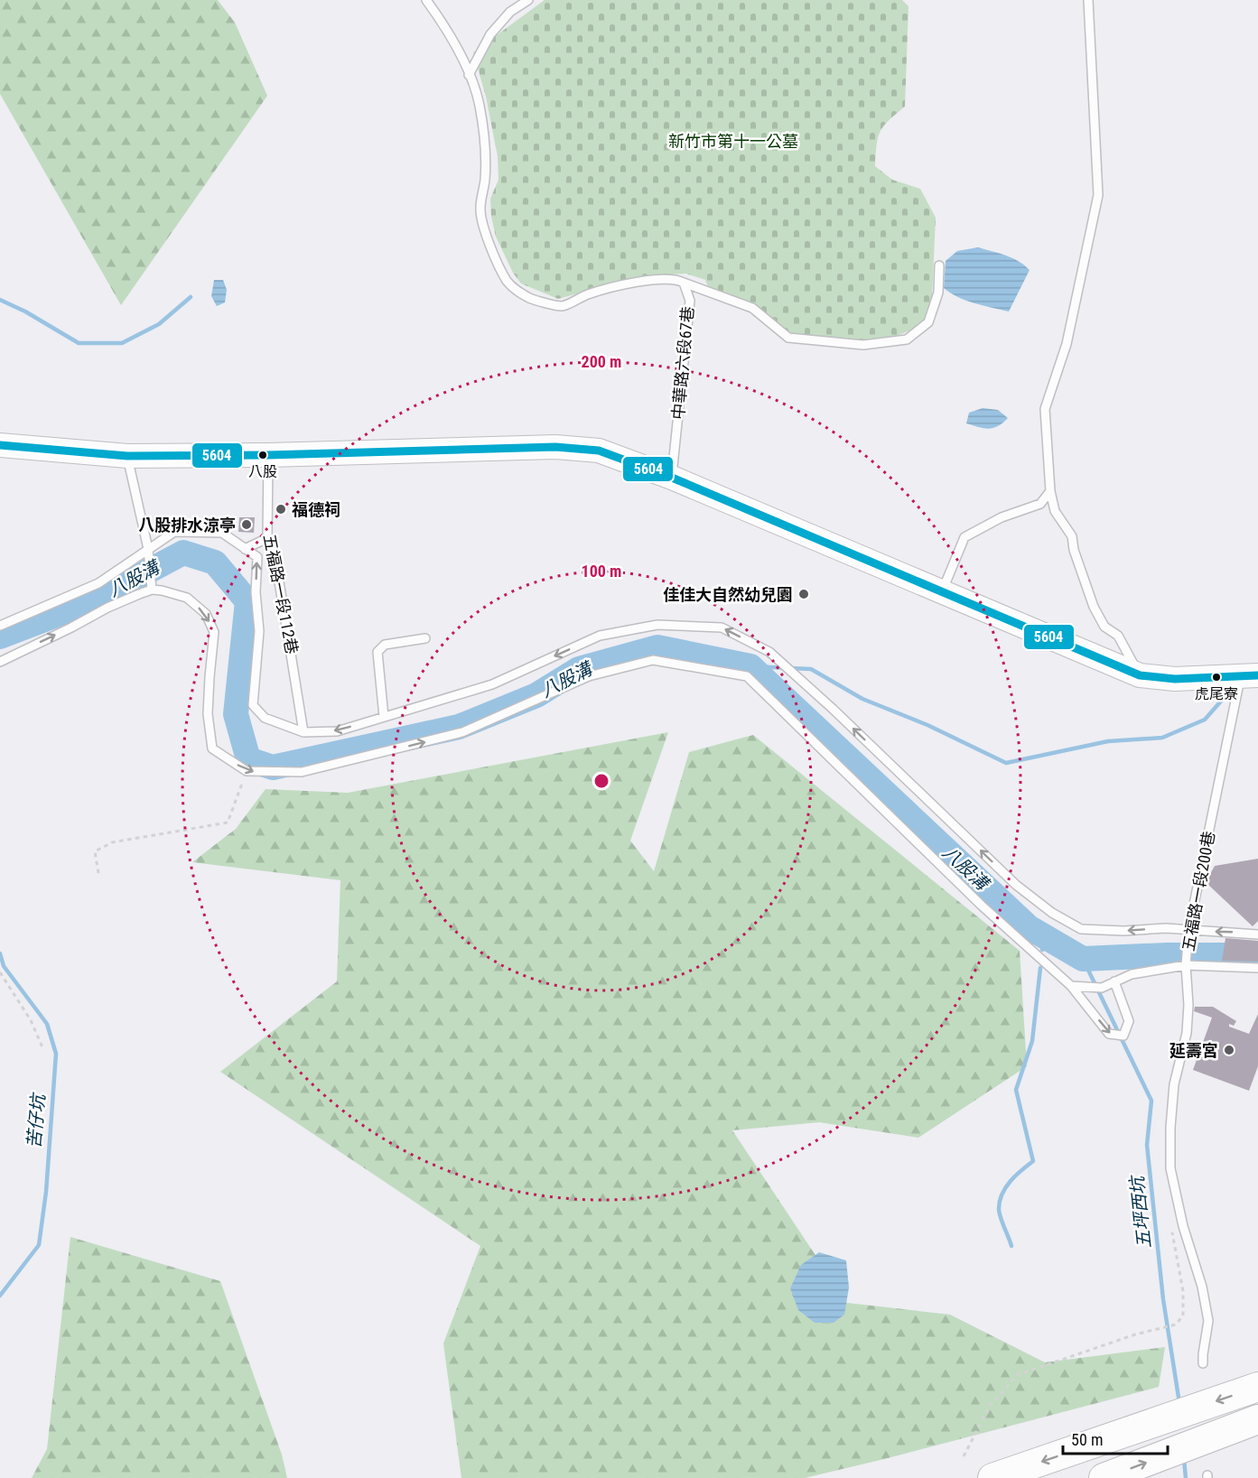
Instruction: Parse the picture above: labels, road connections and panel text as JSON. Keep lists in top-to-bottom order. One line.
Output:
{"streets":{"lane":["中華路六段67巷","五福路一段112巷","五福路一段200巷"]},"water":["八股溝","苦仔坑","五坪西坑"],"parks":["新竹市第十一公墓"],"places":["八股","福德祠","八股排水涼亭","佳佳大自然幼兒園","虎尾寮","延壽宮"],"lines":["transit line 5604"],"scale_bar":"50 m","rings":["200 m","100 m"]}
